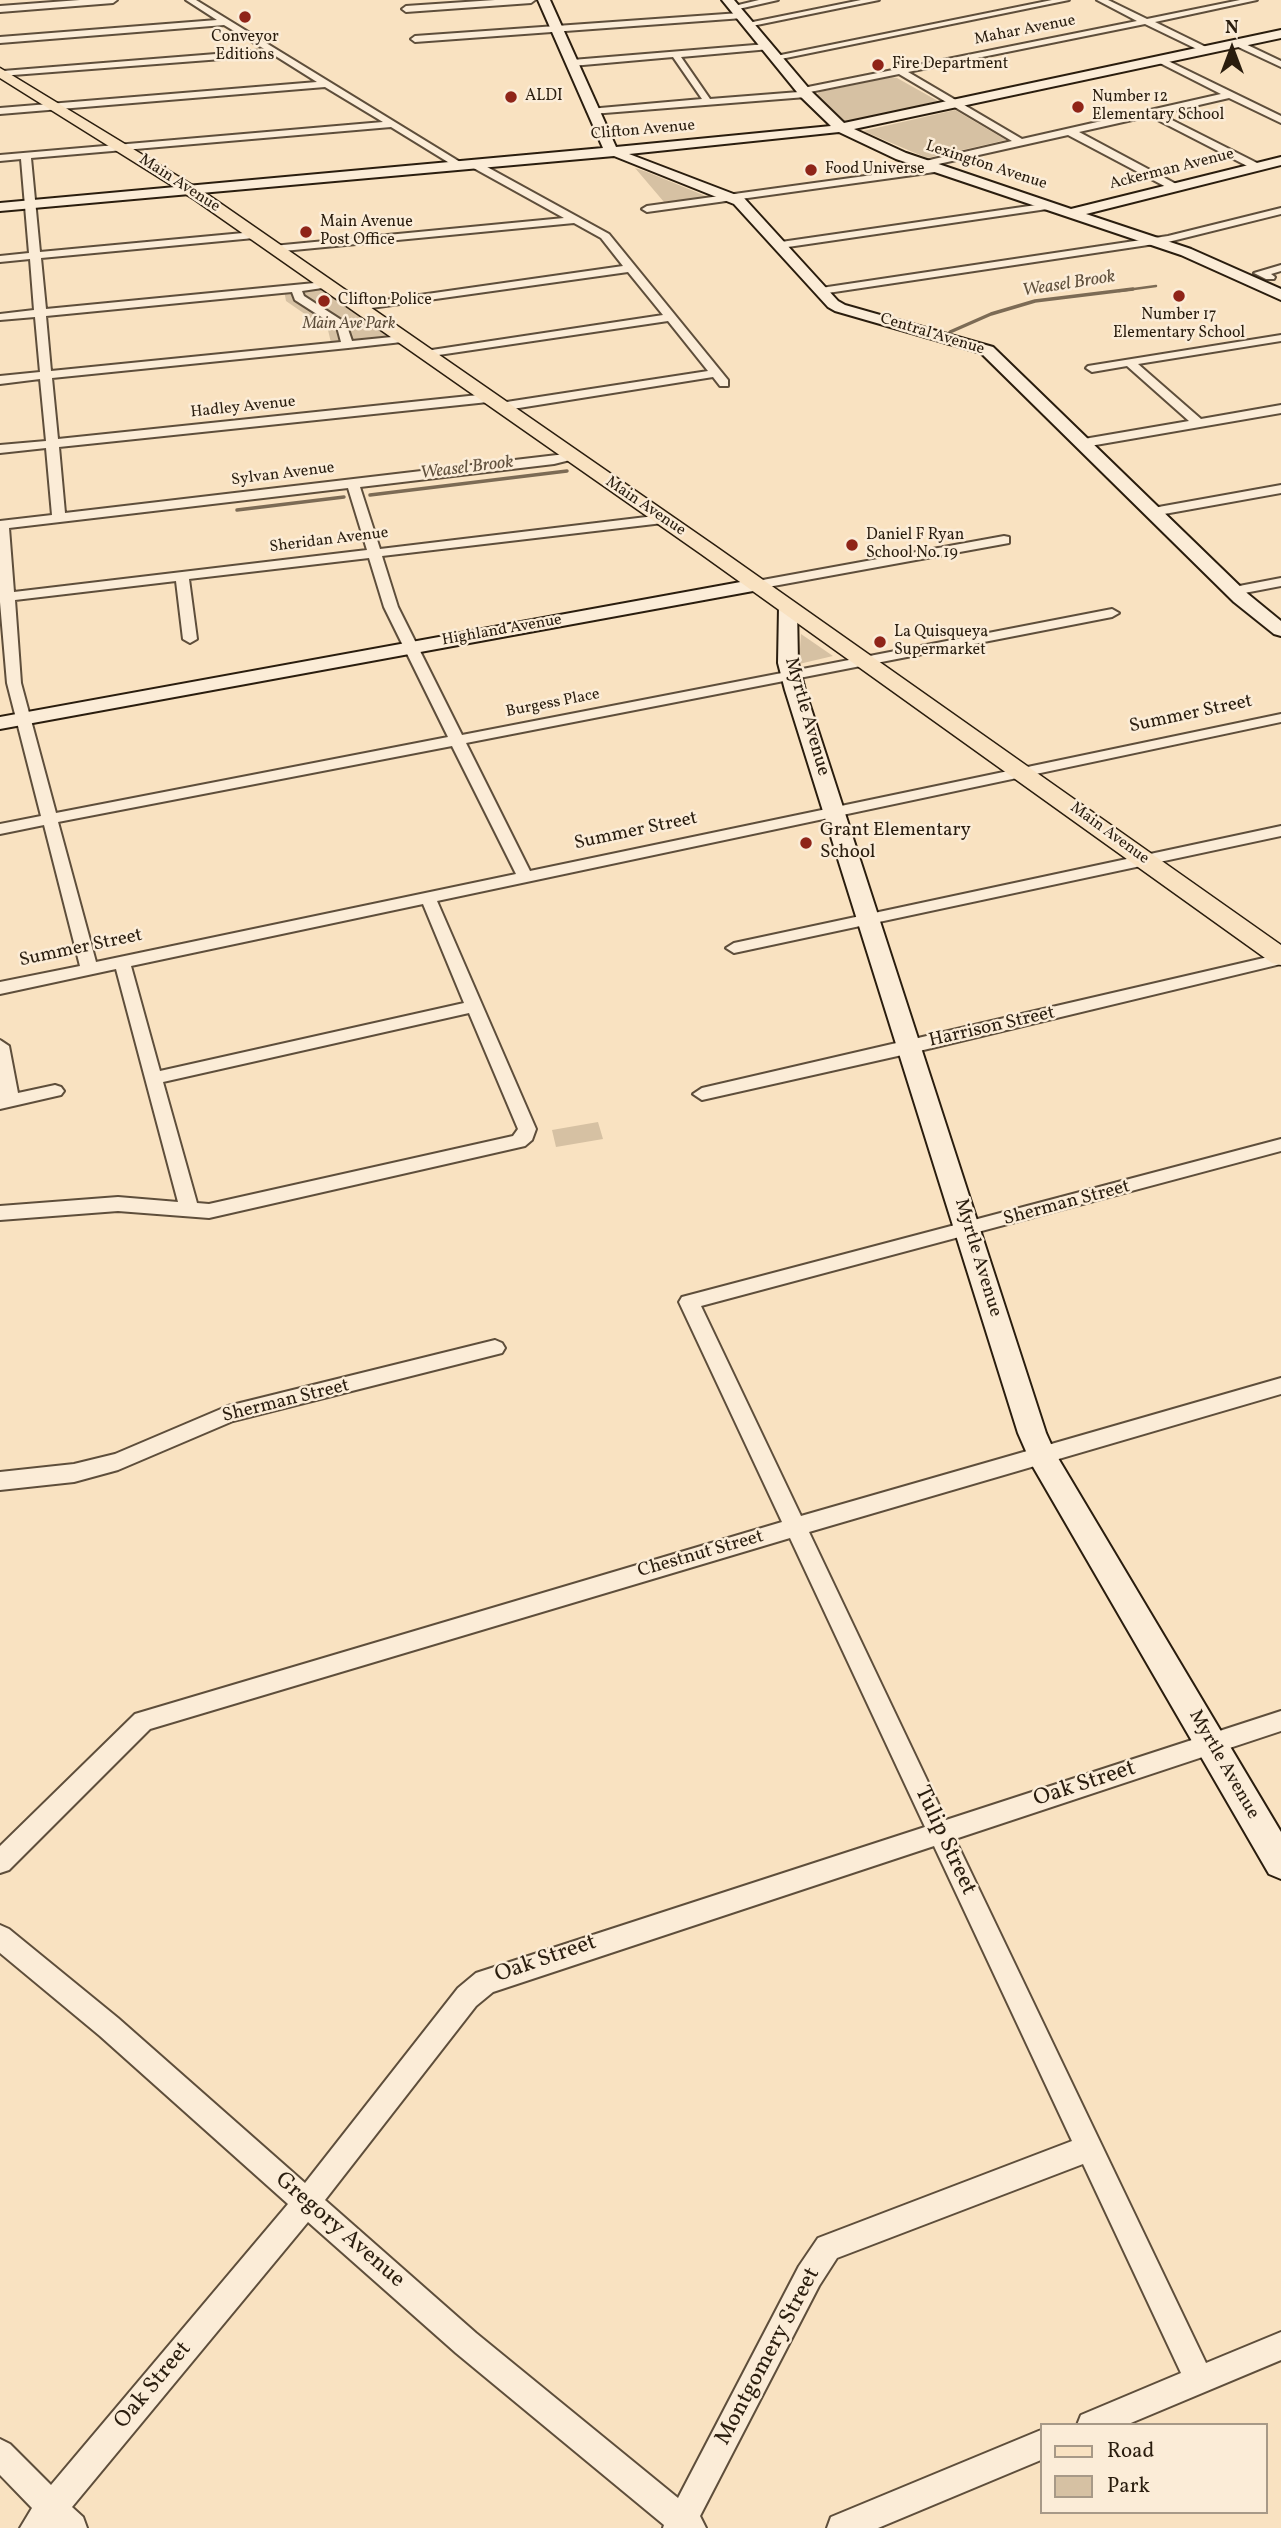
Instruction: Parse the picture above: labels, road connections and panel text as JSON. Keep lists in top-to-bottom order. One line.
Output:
{"streets":{"main road":["Main Avenue","Central Avenue","Myrtle Avenue"],"street":["Mahar Avenue","Clifton Avenue","Lexington Avenue","Ackerman Avenue","Hadley Avenue","Sylvan Avenue","Sheridan Avenue","Highland Avenue","Burgess Place","Summer Street","Harrison Street","Sherman Street","Chestnut Street","Oak Street","Tulip Street","Gregory Avenue","Montgomery Street"]},"crossings":[["Mahar Avenue","Lexington Avenue"],["Clifton Avenue","Lexington Avenue"],["Clifton Avenue","Main Avenue"],["Clifton Avenue","Central Avenue"],["Lexington Avenue","Ackerman Avenue"],["Main Avenue","Hadley Avenue"],["Main Avenue","Sylvan Avenue"],["Main Avenue","Sheridan Avenue"],["Main Avenue","Highland Avenue"],["Main Avenue","Burgess Place"],["Main Avenue","Summer Street"],["Main Avenue","Myrtle Avenue"],["Main Avenue","Harrison Street"],["Burgess Place","Myrtle Avenue"],["Summer Street","Myrtle Avenue"],["Myrtle Avenue","Harrison Street"],["Myrtle Avenue","Sherman Street"],["Myrtle Avenue","Chestnut Street"],["Myrtle Avenue","Oak Street"],["Sherman Street","Tulip Street"],["Chestnut Street","Tulip Street"],["Oak Street","Tulip Street"],["Oak Street","Gregory Avenue"],["Tulip Street","Montgomery Street"],["Gregory Avenue","Montgomery Street"]],"water":["Weasel Brook"],"parks":["Main Ave Park"],"places":["Conveyor Editions","Fire Department","ALDI","Number 12 Elementary School","Food Universe","Main Avenue Post Office","Number 17 Elementary School","Clifton Police","Daniel F Ryan School No. 19","La Quisqueya Supermarket","Grant Elementary School"],"legend":["Road","Park"],"north":"top"}
